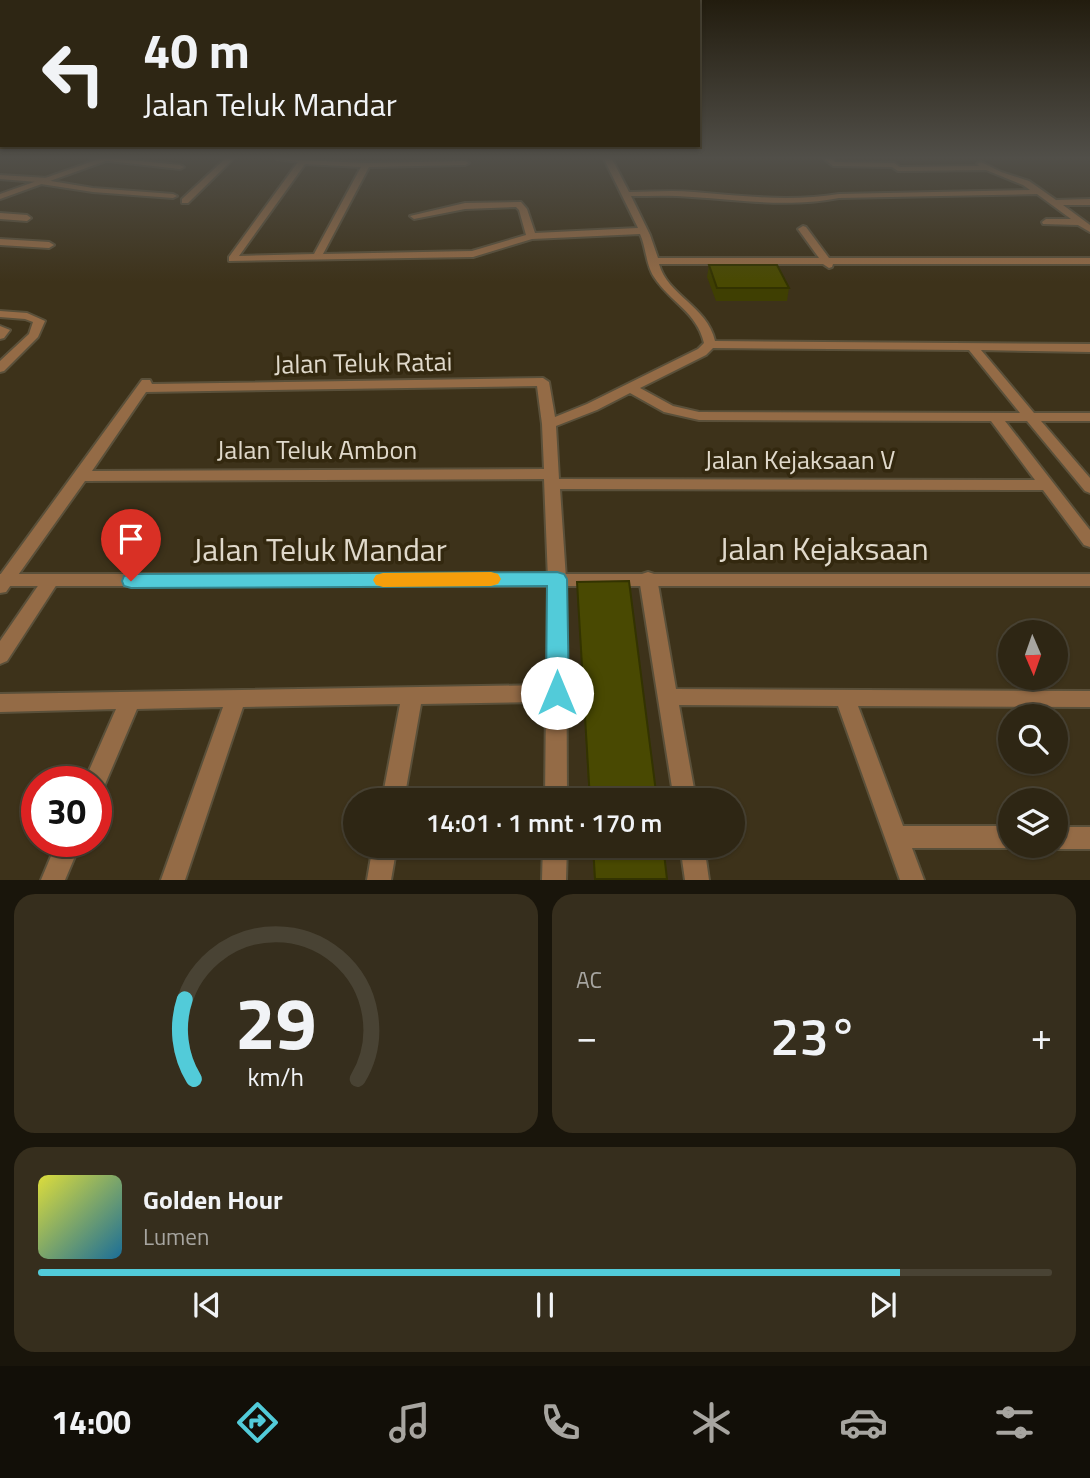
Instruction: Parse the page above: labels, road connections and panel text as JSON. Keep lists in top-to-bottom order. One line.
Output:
{"streets":{"street":["Jalan Teluk Ratai","Jalan Teluk Ambon","Jalan Kejaksaan V","Jalan Kejaksaan","Jalan Teluk Mandar"]},"crossings":[["Jalan Teluk Ratai","Jalan Teluk Ambon"],["Jalan Teluk Ambon","Jalan Kejaksaan V"],["Jalan Kejaksaan","Jalan Teluk Mandar"]],"north":"bottom","page":{"turn":["40 m","Jalan Teluk Mandar"],"limit":"30","trip":"14:01 · 1 mnt · 170 m","tile":"AC","heat":["−","23°","+"],"song":["Golden Hour","Lumen"],"tabs":"14:00","gauge":["29","km/h"]}}
